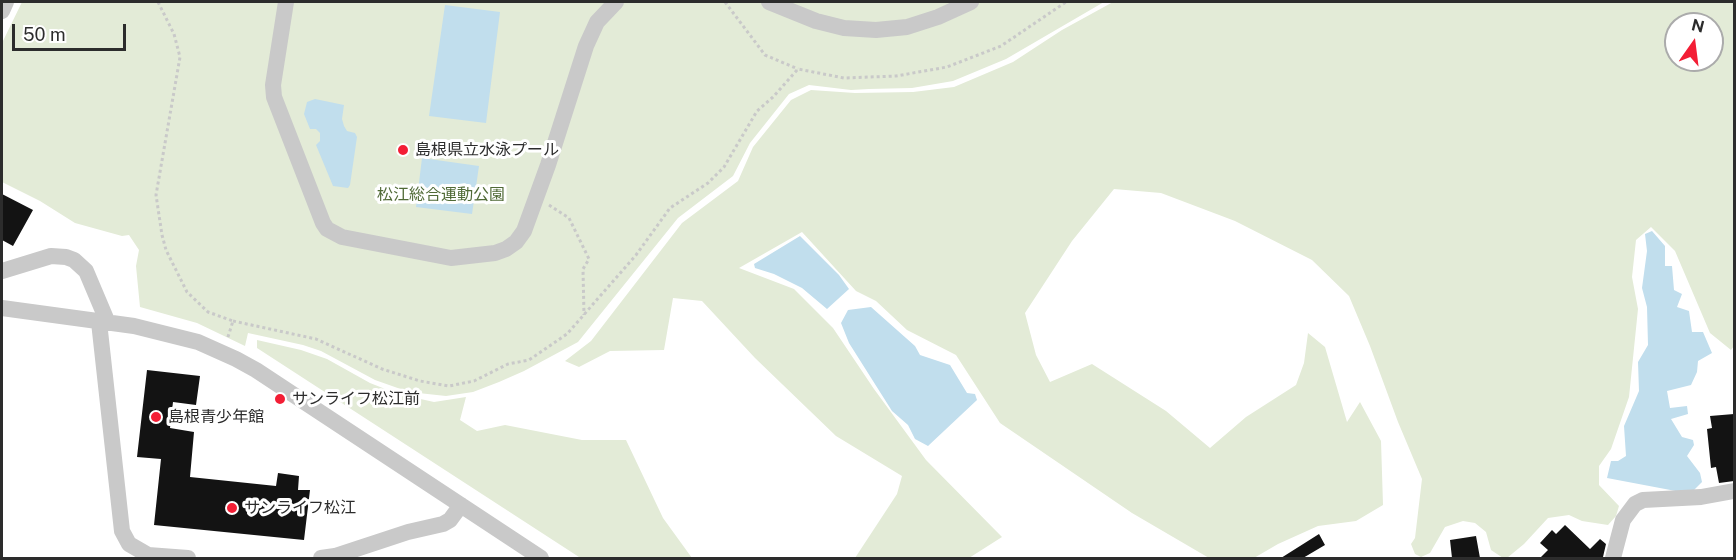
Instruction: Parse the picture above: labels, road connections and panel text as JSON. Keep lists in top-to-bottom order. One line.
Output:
{"parks":["松江総合運動公園"],"places":["島根県立水泳プール","サンライフ松江前","島根青少年館","サンライフ松江"],"scale_bar":"50 m","north":"top"}
